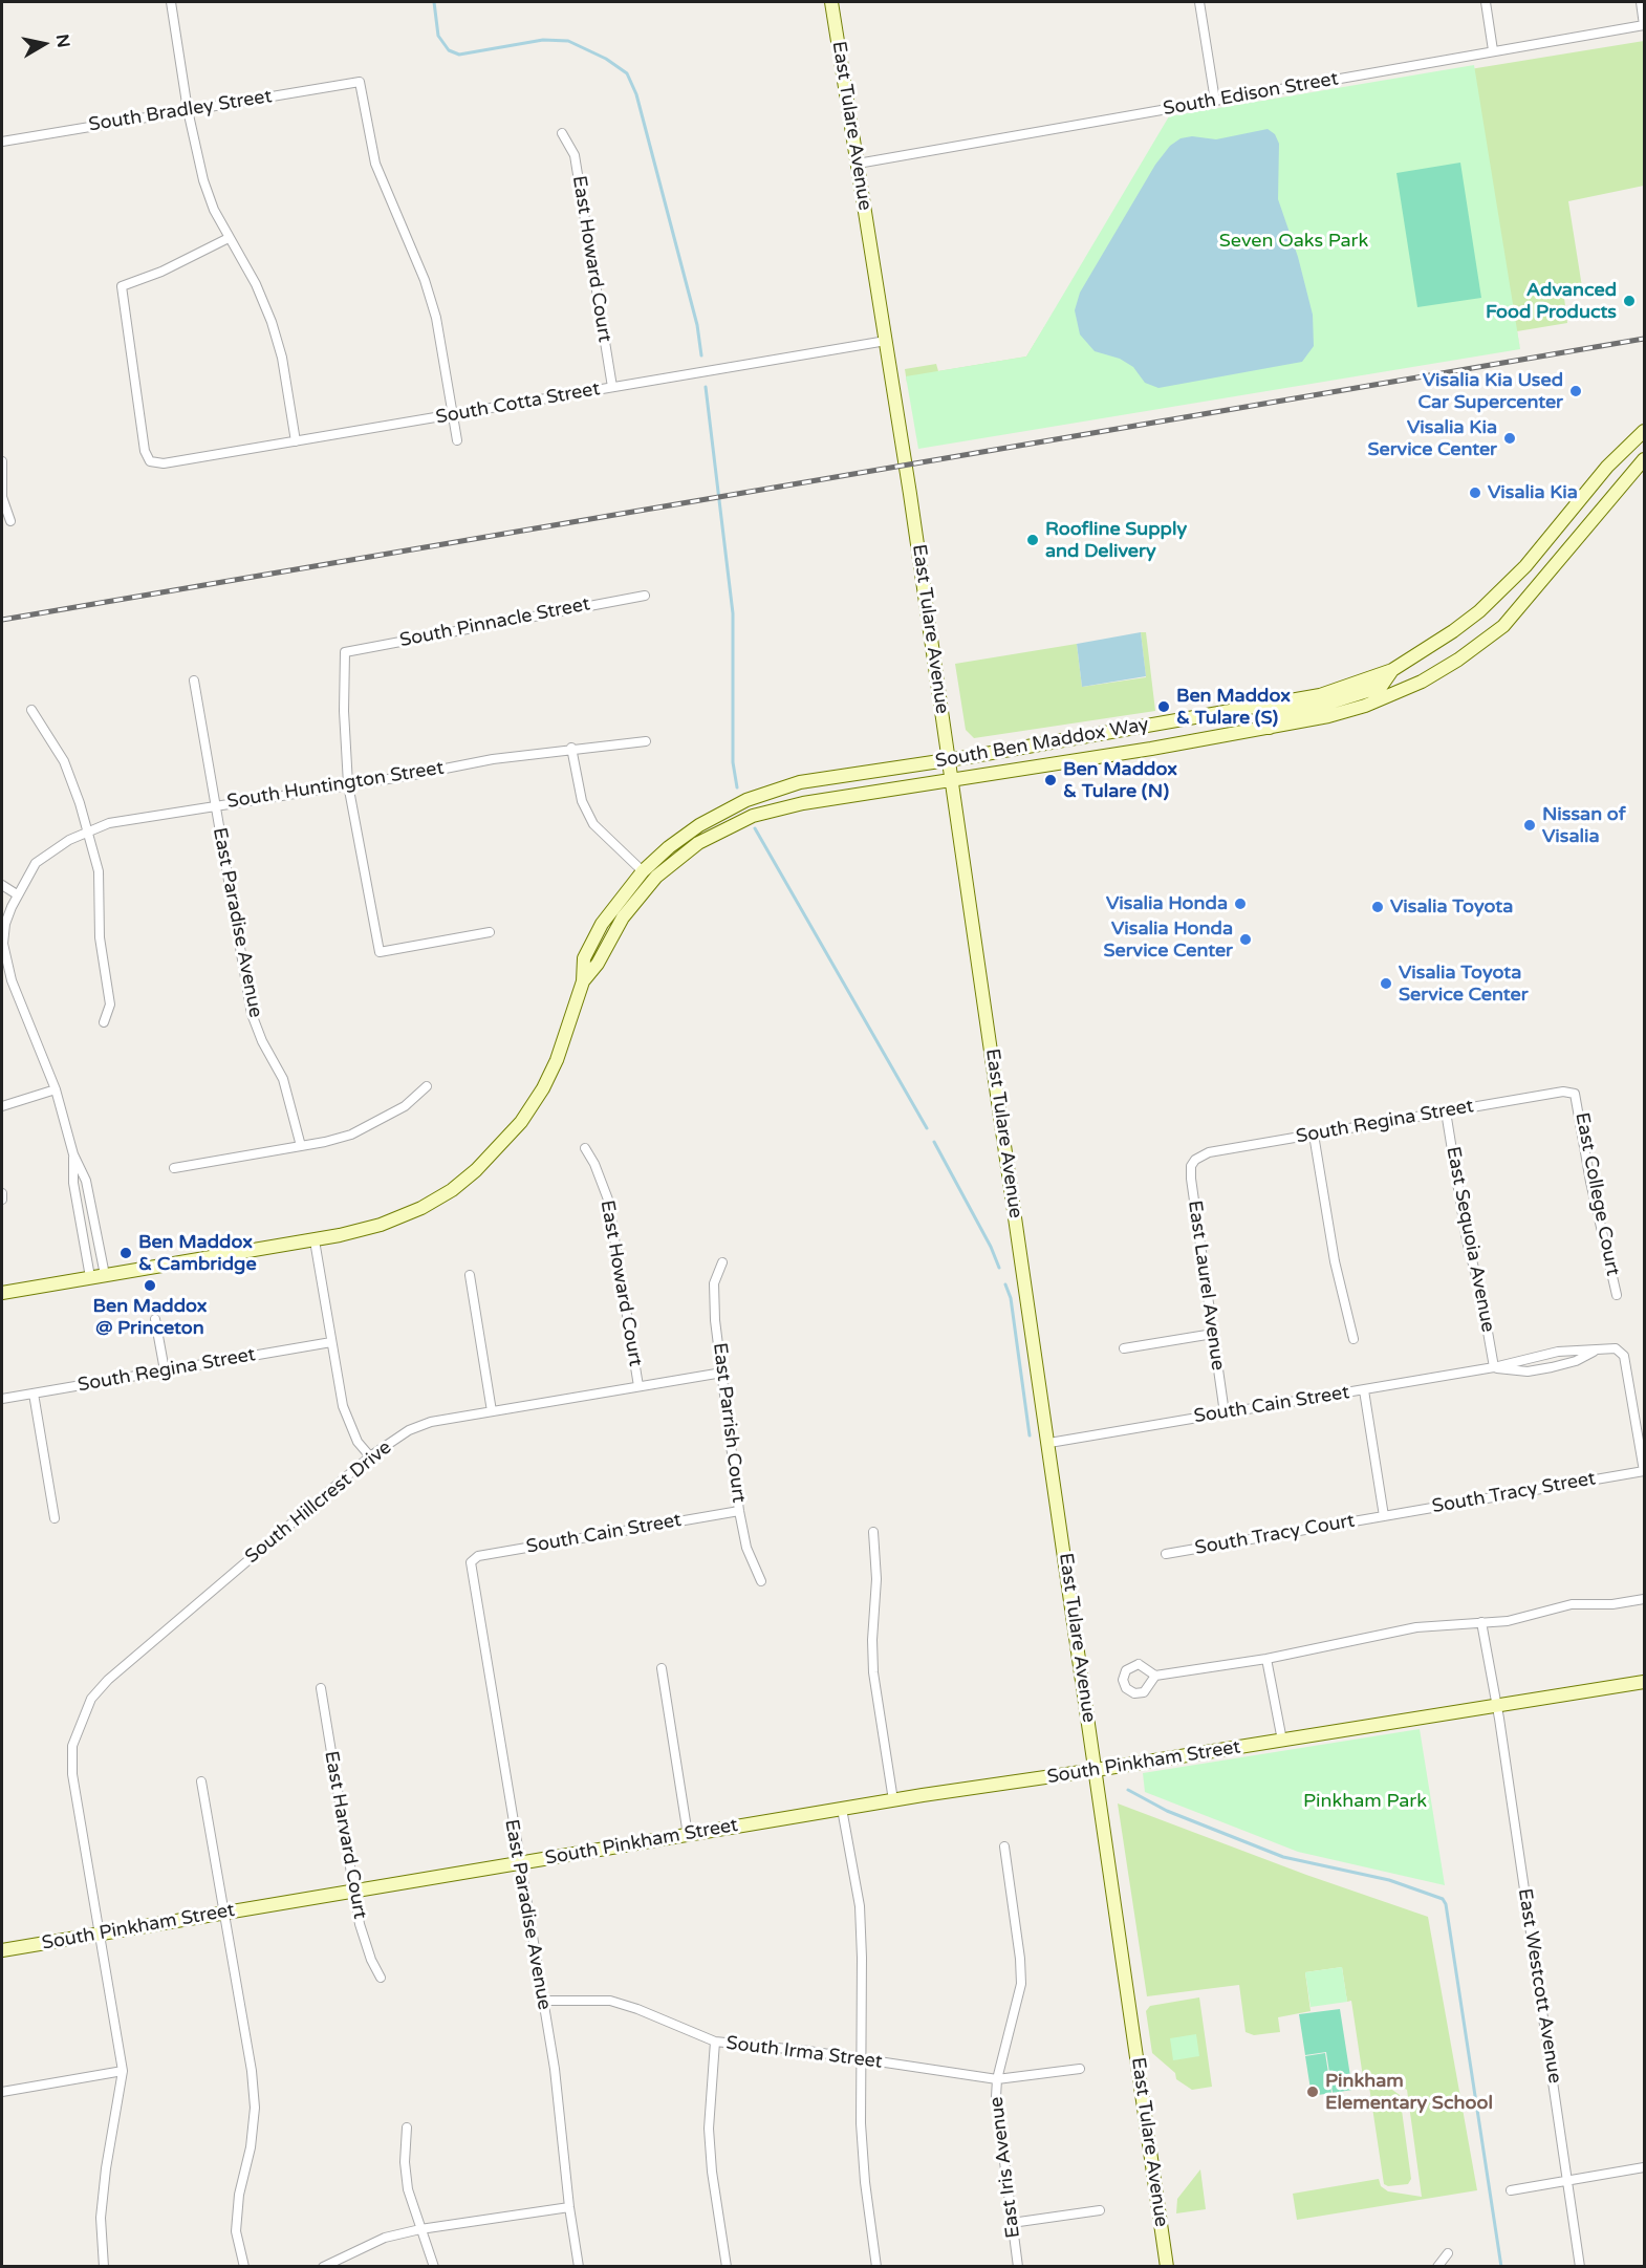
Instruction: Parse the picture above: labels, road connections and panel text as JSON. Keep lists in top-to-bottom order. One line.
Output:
{"streets":{"street":["South Edison Street","South Bradley Street","East Tulare Avenue","East Howard Court","South Cotta Street","South Pinnacle Street","South Ben Maddox Way","South Huntington Street","East Paradise Avenue","South Regina Street","East College Court","East Sequoia Avenue","East Laurel Avenue","South Cain Street","East Parrish Court","South Tracy Street","South Hillcrest Drive","South Tracy Court","South Pinkham Street","East Harvard Court","East Westcott Avenue","South Irma Street","East Iris Avenue"]},"crossings":[["South Edison Street","East Tulare Avenue"],["South Bradley Street","South Cotta Street"],["East Tulare Avenue","South Cotta Street"],["East Tulare Avenue","South Ben Maddox Way"],["East Tulare Avenue","South Cain Street"],["East Tulare Avenue","South Pinkham Street"],["East Howard Court","South Cotta Street"],["East Howard Court","South Hillcrest Drive"],["South Pinnacle Street","South Huntington Street"],["South Huntington Street","East Paradise Avenue"],["East Paradise Avenue","South Cain Street"],["East Paradise Avenue","South Pinkham Street"],["East Paradise Avenue","South Irma Street"],["South Regina Street","East College Court"],["South Regina Street","East Sequoia Avenue"],["South Regina Street","East Laurel Avenue"],["East Sequoia Avenue","South Cain Street"],["East Laurel Avenue","South Cain Street"],["South Cain Street","East Parrish Court"],["South Cain Street","South Tracy Street"],["East Parrish Court","South Hillcrest Drive"],["South Tracy Street","South Tracy Court"],["South Hillcrest Drive","South Pinkham Street"],["South Pinkham Street","East Harvard Court"],["South Pinkham Street","East Westcott Avenue"],["South Irma Street","East Iris Avenue"]],"parks":["Seven Oaks Park","Pinkham Park"],"places":["Advanced Food Products","Visalia Kia Used Car Supercenter","Visalia Kia Service Center","Visalia Kia","Roofline Supply and Delivery","Ben Maddox & Tulare (S)","Ben Maddox & Tulare (N)","Nissan of Visalia","Visalia Honda","Visalia Toyota","Visalia Honda Service Center","Visalia Toyota Service Center","Ben Maddox & Cambridge","Ben Maddox @ Princeton","Pinkham Elementary School"],"north":"right"}
